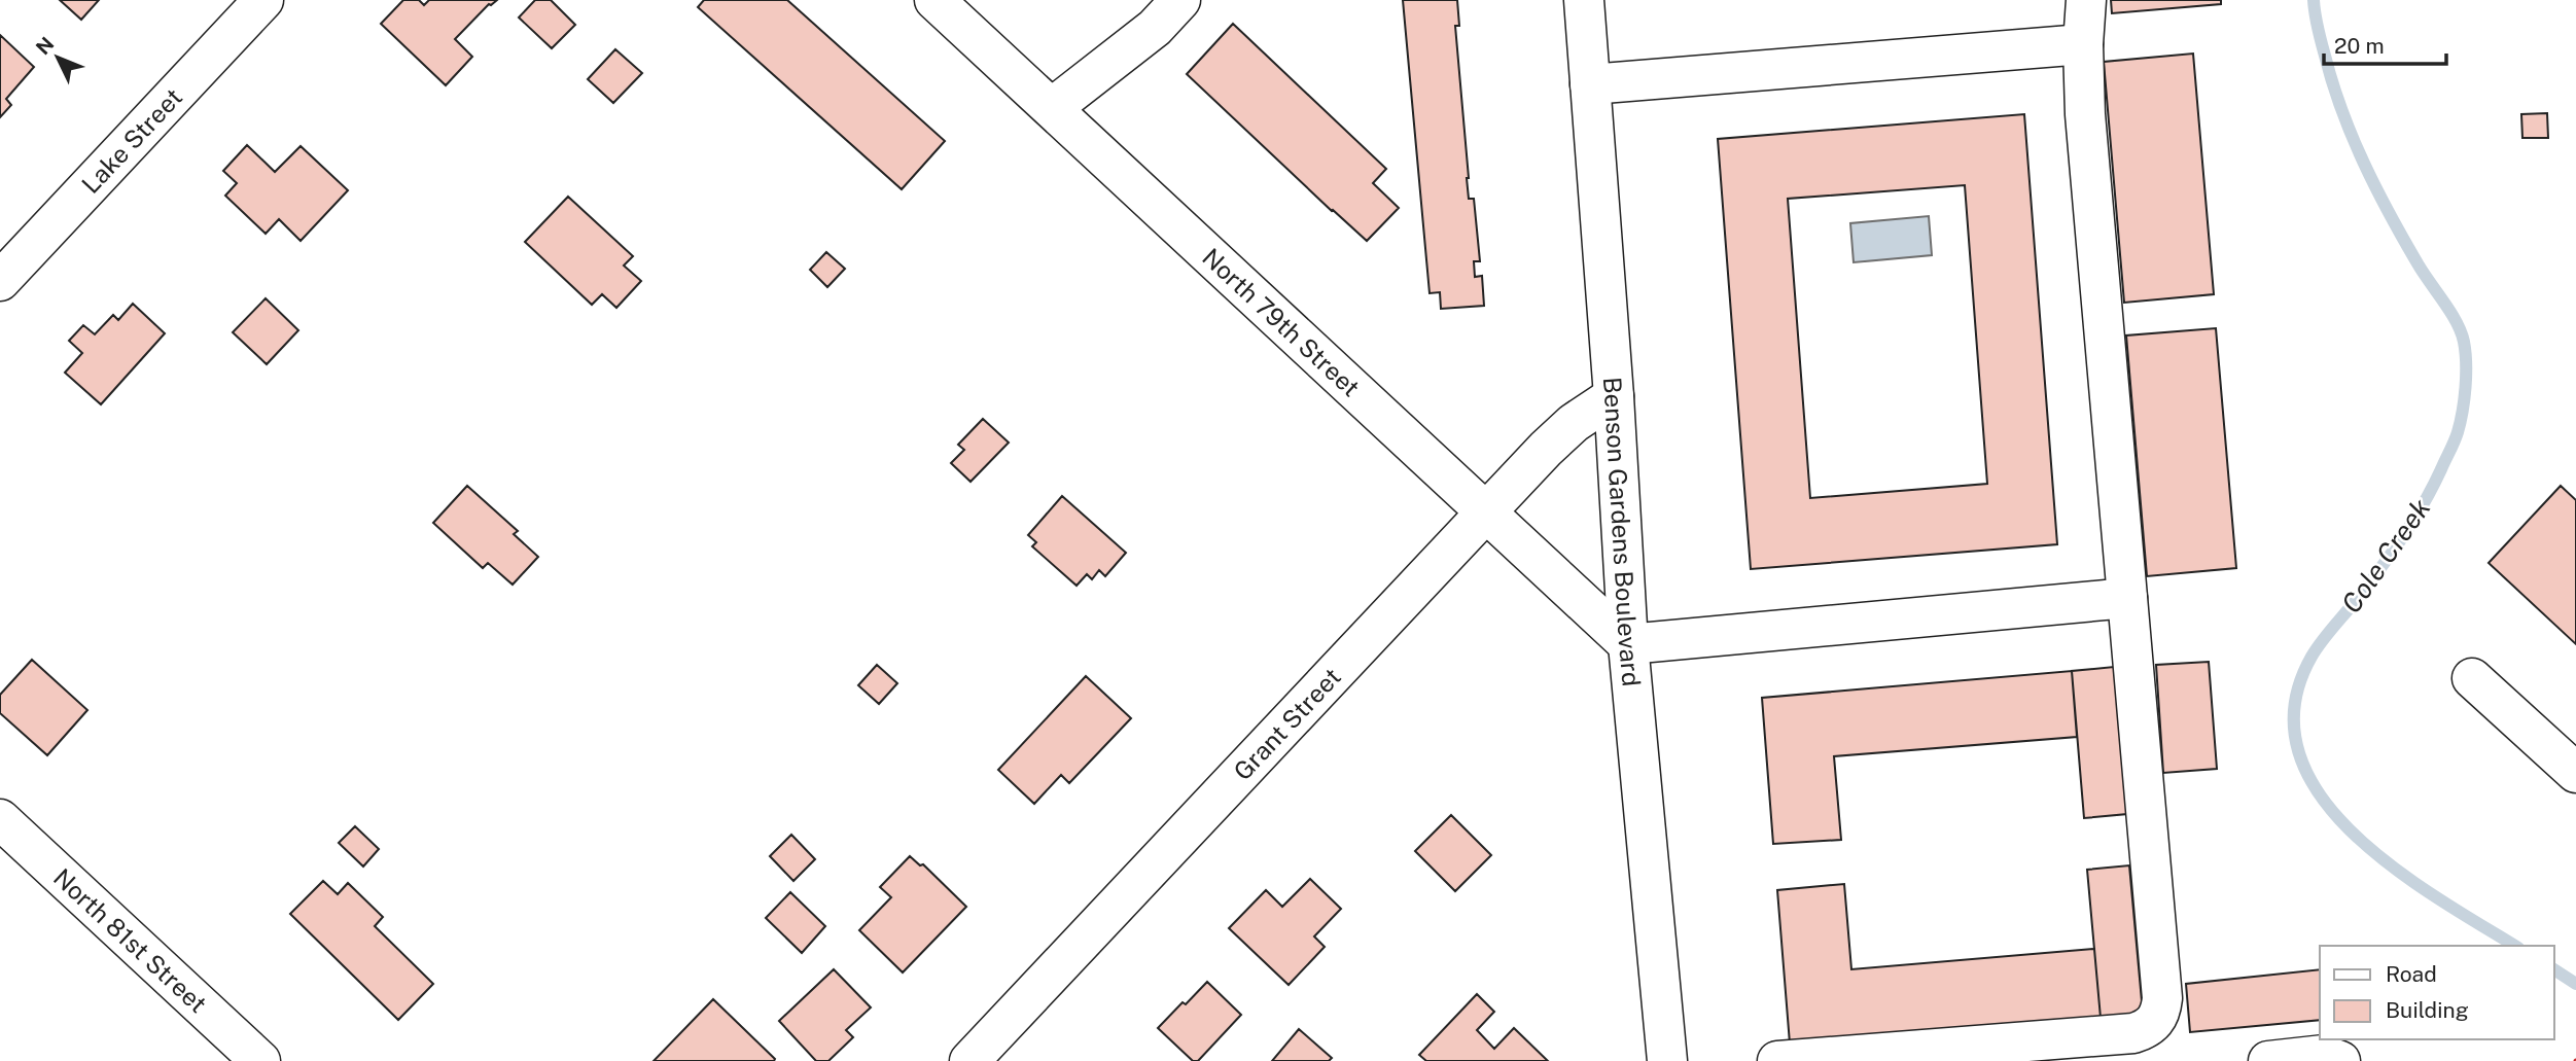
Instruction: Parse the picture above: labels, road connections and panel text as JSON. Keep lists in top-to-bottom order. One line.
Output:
{"streets":{"street":["Lake Street","North 79th Street","Benson Gardens Boulevard","Grant Street","North 81st Street"]},"crossings":[["North 79th Street","Benson Gardens Boulevard"],["North 79th Street","Grant Street"],["Benson Gardens Boulevard","Grant Street"]],"water":["Cole Creek"],"legend":["Road","Building"],"scale_bar":"20 m","north":"top left"}
